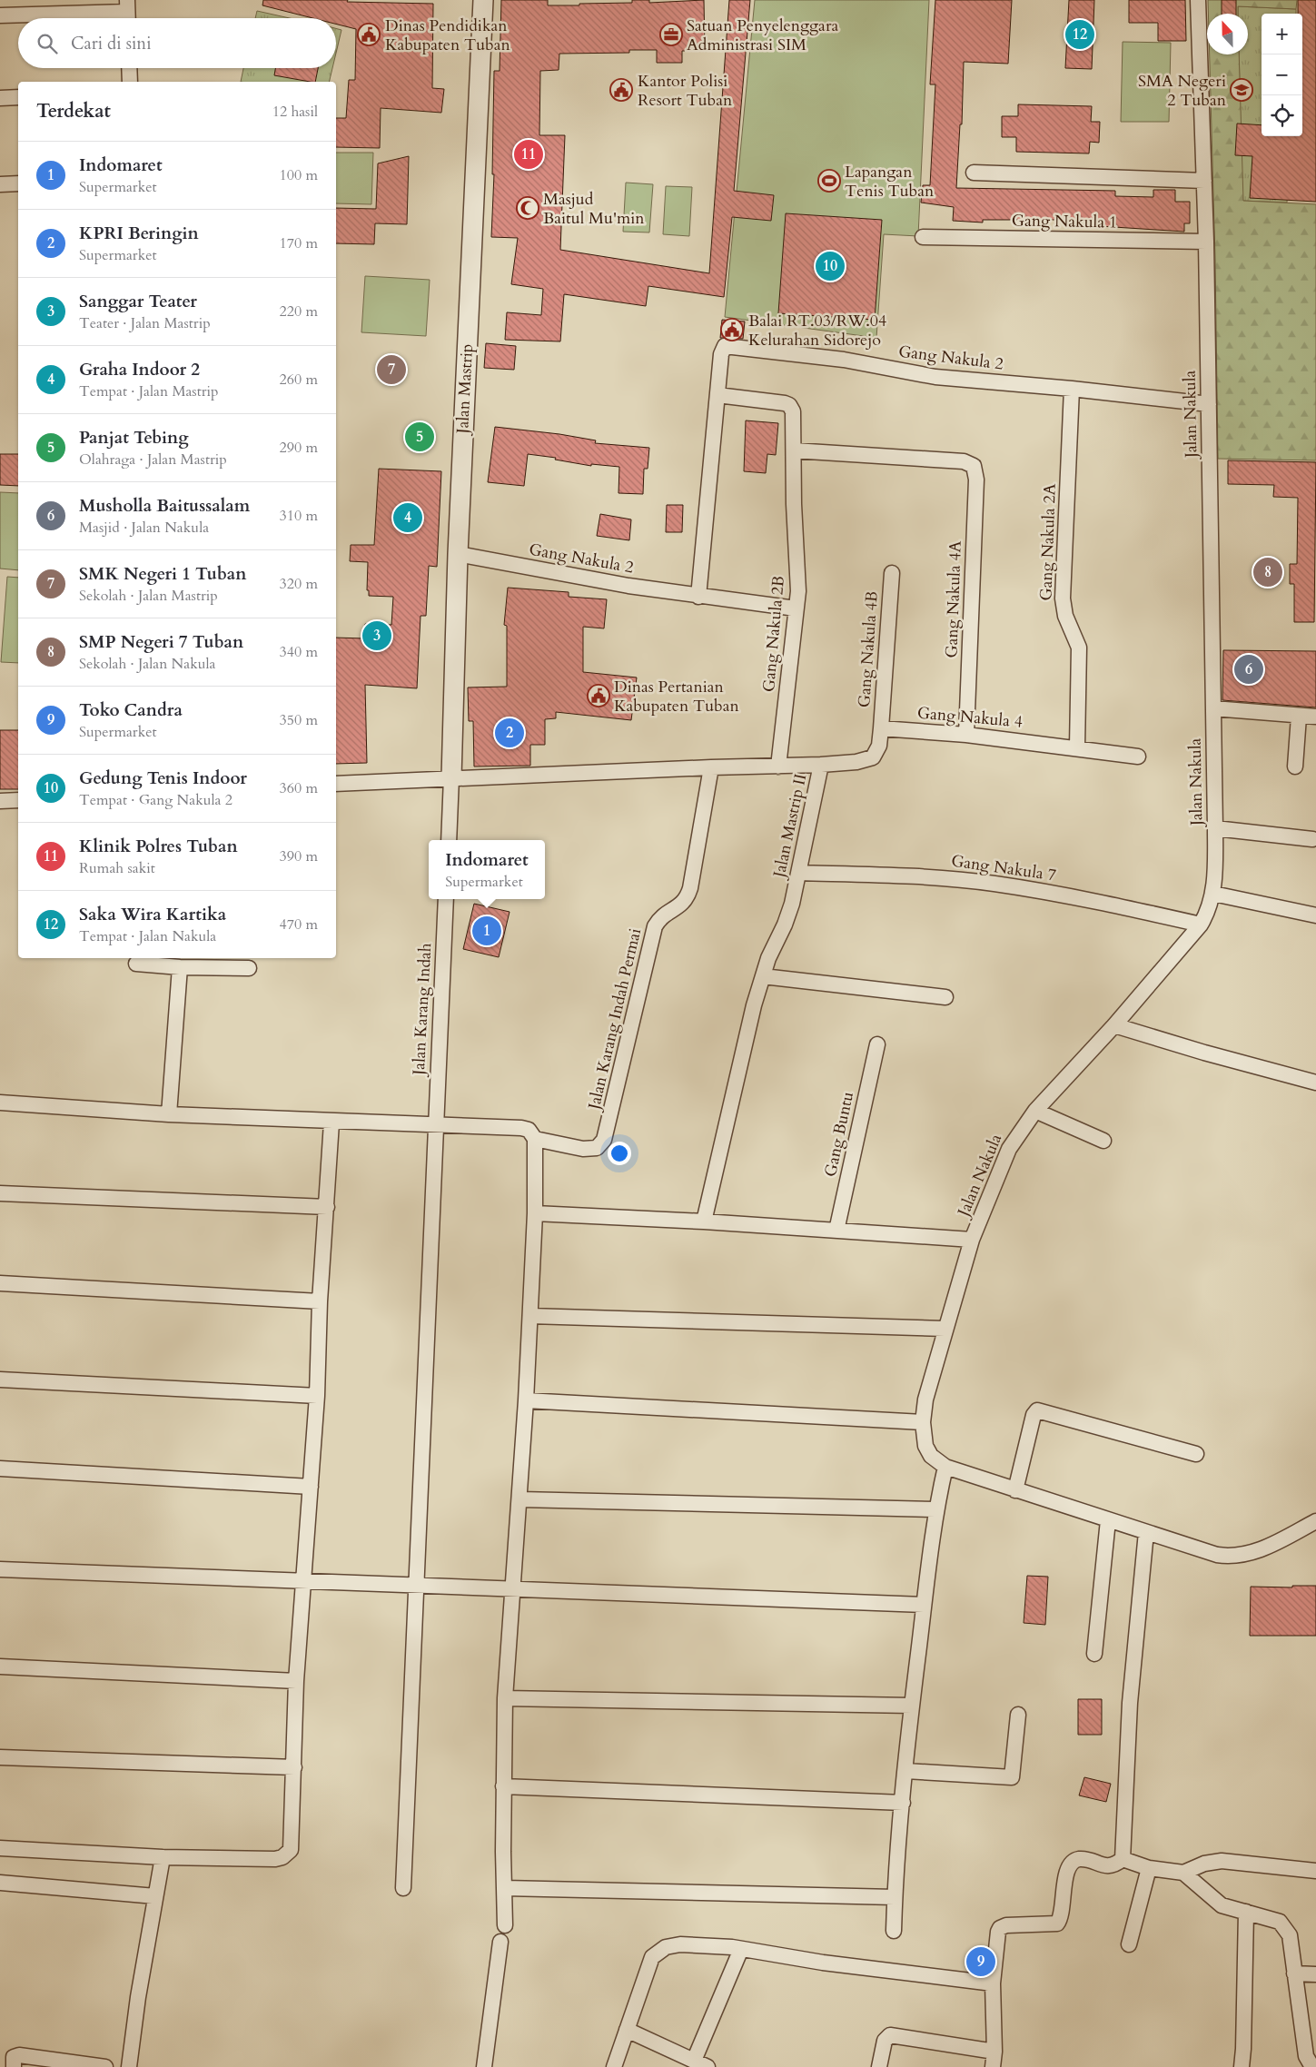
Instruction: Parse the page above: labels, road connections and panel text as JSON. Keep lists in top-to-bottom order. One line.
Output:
{"streets":{"street":["Gang Nakula 1","Gang Nakula 2","Jalan Mastrip","Jalan Nakula","Gang Nakula 2A","Gang Nakula 4A","Gang Nakula 2B","Gang Nakula 4B","Gang Nakula 4","Jalan Mastrip II","Gang Nakula 7","Jalan Karang Indah","Jalan Karang Indah Permai","Gang Buntu"]},"crossings":[["Gang Nakula 1","Jalan Nakula"],["Gang Nakula 2","Jalan Mastrip"],["Gang Nakula 2","Jalan Nakula"],["Gang Nakula 2","Gang Nakula 2A"],["Gang Nakula 2","Gang Nakula 2B"],["Jalan Mastrip","Jalan Mastrip II"],["Jalan Nakula","Gang Nakula 7"],["Gang Nakula 2A","Gang Nakula 4"],["Gang Nakula 4A","Gang Nakula 2B"],["Gang Nakula 4A","Gang Nakula 4"],["Gang Nakula 2B","Jalan Mastrip II"],["Gang Nakula 4B","Gang Nakula 4"],["Jalan Mastrip II","Gang Nakula 7"],["Jalan Mastrip II","Jalan Karang Indah Permai"],["Jalan Karang Indah","Jalan Karang Indah Permai"]],"places":{"public building":["Dinas Pendidikan Kabupaten Tuban","Kantor Polisi Resort Tuban","Balai RT.03/RW.04 Kelurahan Sidorejo","Dinas Pertanian Kabupaten Tuban"],"office":["Satuan Penyelenggara Administrasi SIM"],"school or university":["SMA Negeri 2 Tuban"],"sports":["Lapangan Tenis Tuban"],"mosque":["Masjud Baitul Mu'min"]},"north":"top","page":{"map_buttons":["+","−"],"pins":["12","11","10","7","5","4","8","3","6","2","1","9"],"search":"Cari di sini","heading":["Terdekat","12 hasil"],"list":[{"mark":"1","name":"Indomaret","note":"Supermarket","value":"100 m"},{"mark":"2","name":"KPRI Beringin","note":"Supermarket","value":"170 m"},{"mark":"3","name":"Sanggar Teater","note":"Teater · Jalan Mastrip","value":"220 m"},{"mark":"4","name":"Graha Indoor 2","note":"Tempat · Jalan Mastrip","value":"260 m"},{"mark":"5","name":"Panjat Tebing","note":"Olahraga · Jalan Mastrip","value":"290 m"},{"mark":"6","name":"Musholla Baitussalam","note":"Masjid · Jalan Nakula","value":"310 m"},{"mark":"7","name":"SMK Negeri 1 Tuban","note":"Sekolah · Jalan Mastrip","value":"320 m"},{"mark":"8","name":"SMP Negeri 7 Tuban","note":"Sekolah · Jalan Nakula","value":"340 m"},{"mark":"9","name":"Toko Candra","note":"Supermarket","value":"350 m"},{"mark":"10","name":"Gedung Tenis Indoor","note":"Tempat · Gang Nakula 2","value":"360 m"},{"mark":"11","name":"Klinik Polres Tuban","note":"Rumah sakit","value":"390 m"},{"mark":"12","name":"Saka Wira Kartika","note":"Tempat · Jalan Nakula","value":"470 m"}],"popup":["Indomaret","Supermarket"]}}
